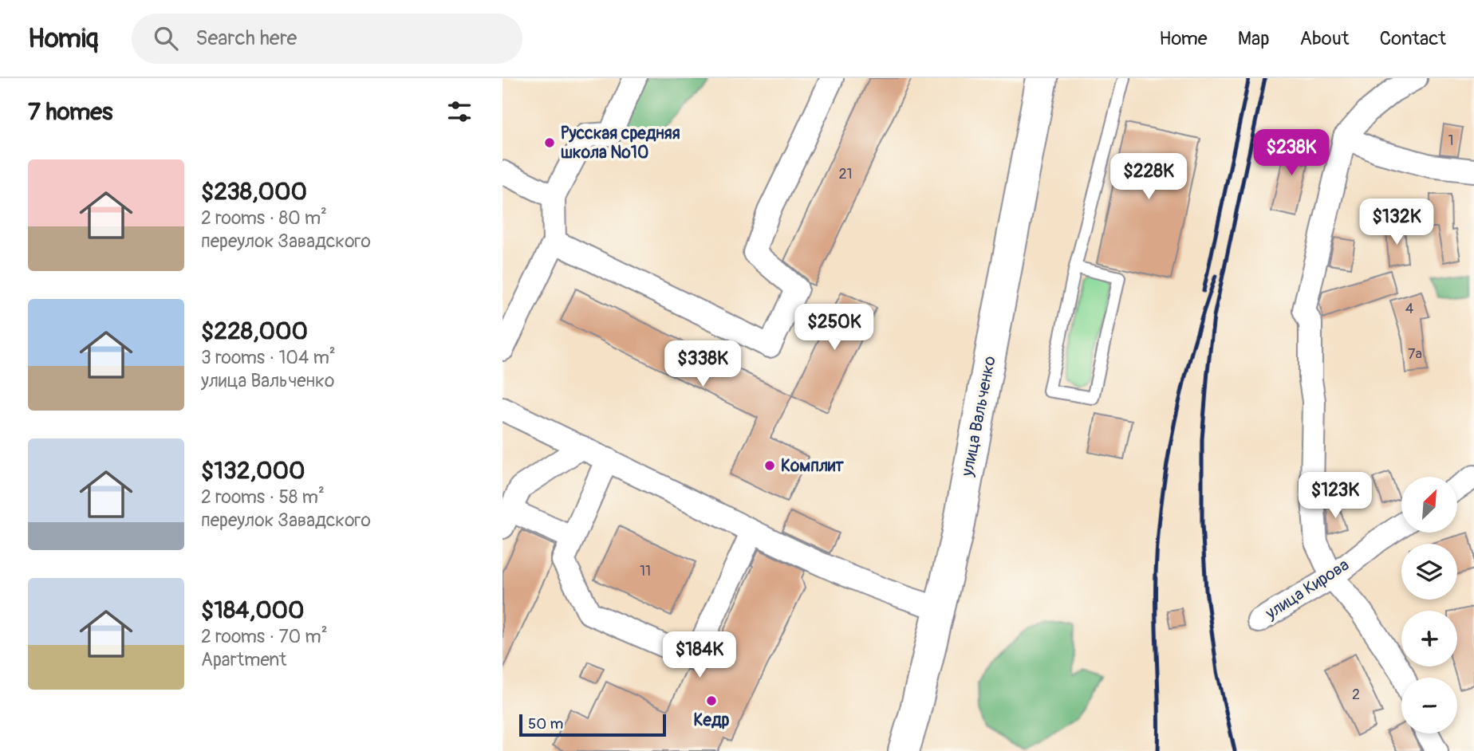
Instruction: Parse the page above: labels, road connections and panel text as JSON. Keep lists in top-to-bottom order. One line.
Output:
{"streets":{"main road":["улица Вальченко"],"street":["улица Кирова"]},"places":["Русская средняя школа №10","Комплит","Кедр"],"house_numbers":["1","21","4","7а","11","2"],"scale_bar":"50 m","north":"top right","page":{"header":"Homiq","search":"Search here","nav":["Home","Map","About","Contact"],"heading":"7 homes","price":["$238K","$228K","$132K","$250K","$338K","$123K","$184K"],"list":[{"name":"$238,000","note":"2 rooms · 80 m² · переулок Завадского"},{"name":"$228,000","note":"3 rooms · 104 m² · улица Вальченко"},{"name":"$132,000","note":"2 rooms · 58 m² · переулок Завадского"},{"name":"$184,000","note":"2 rooms · 70 m² · Apartment"}],"map_buttons":["+","−"],"scale":"50 m"}}
